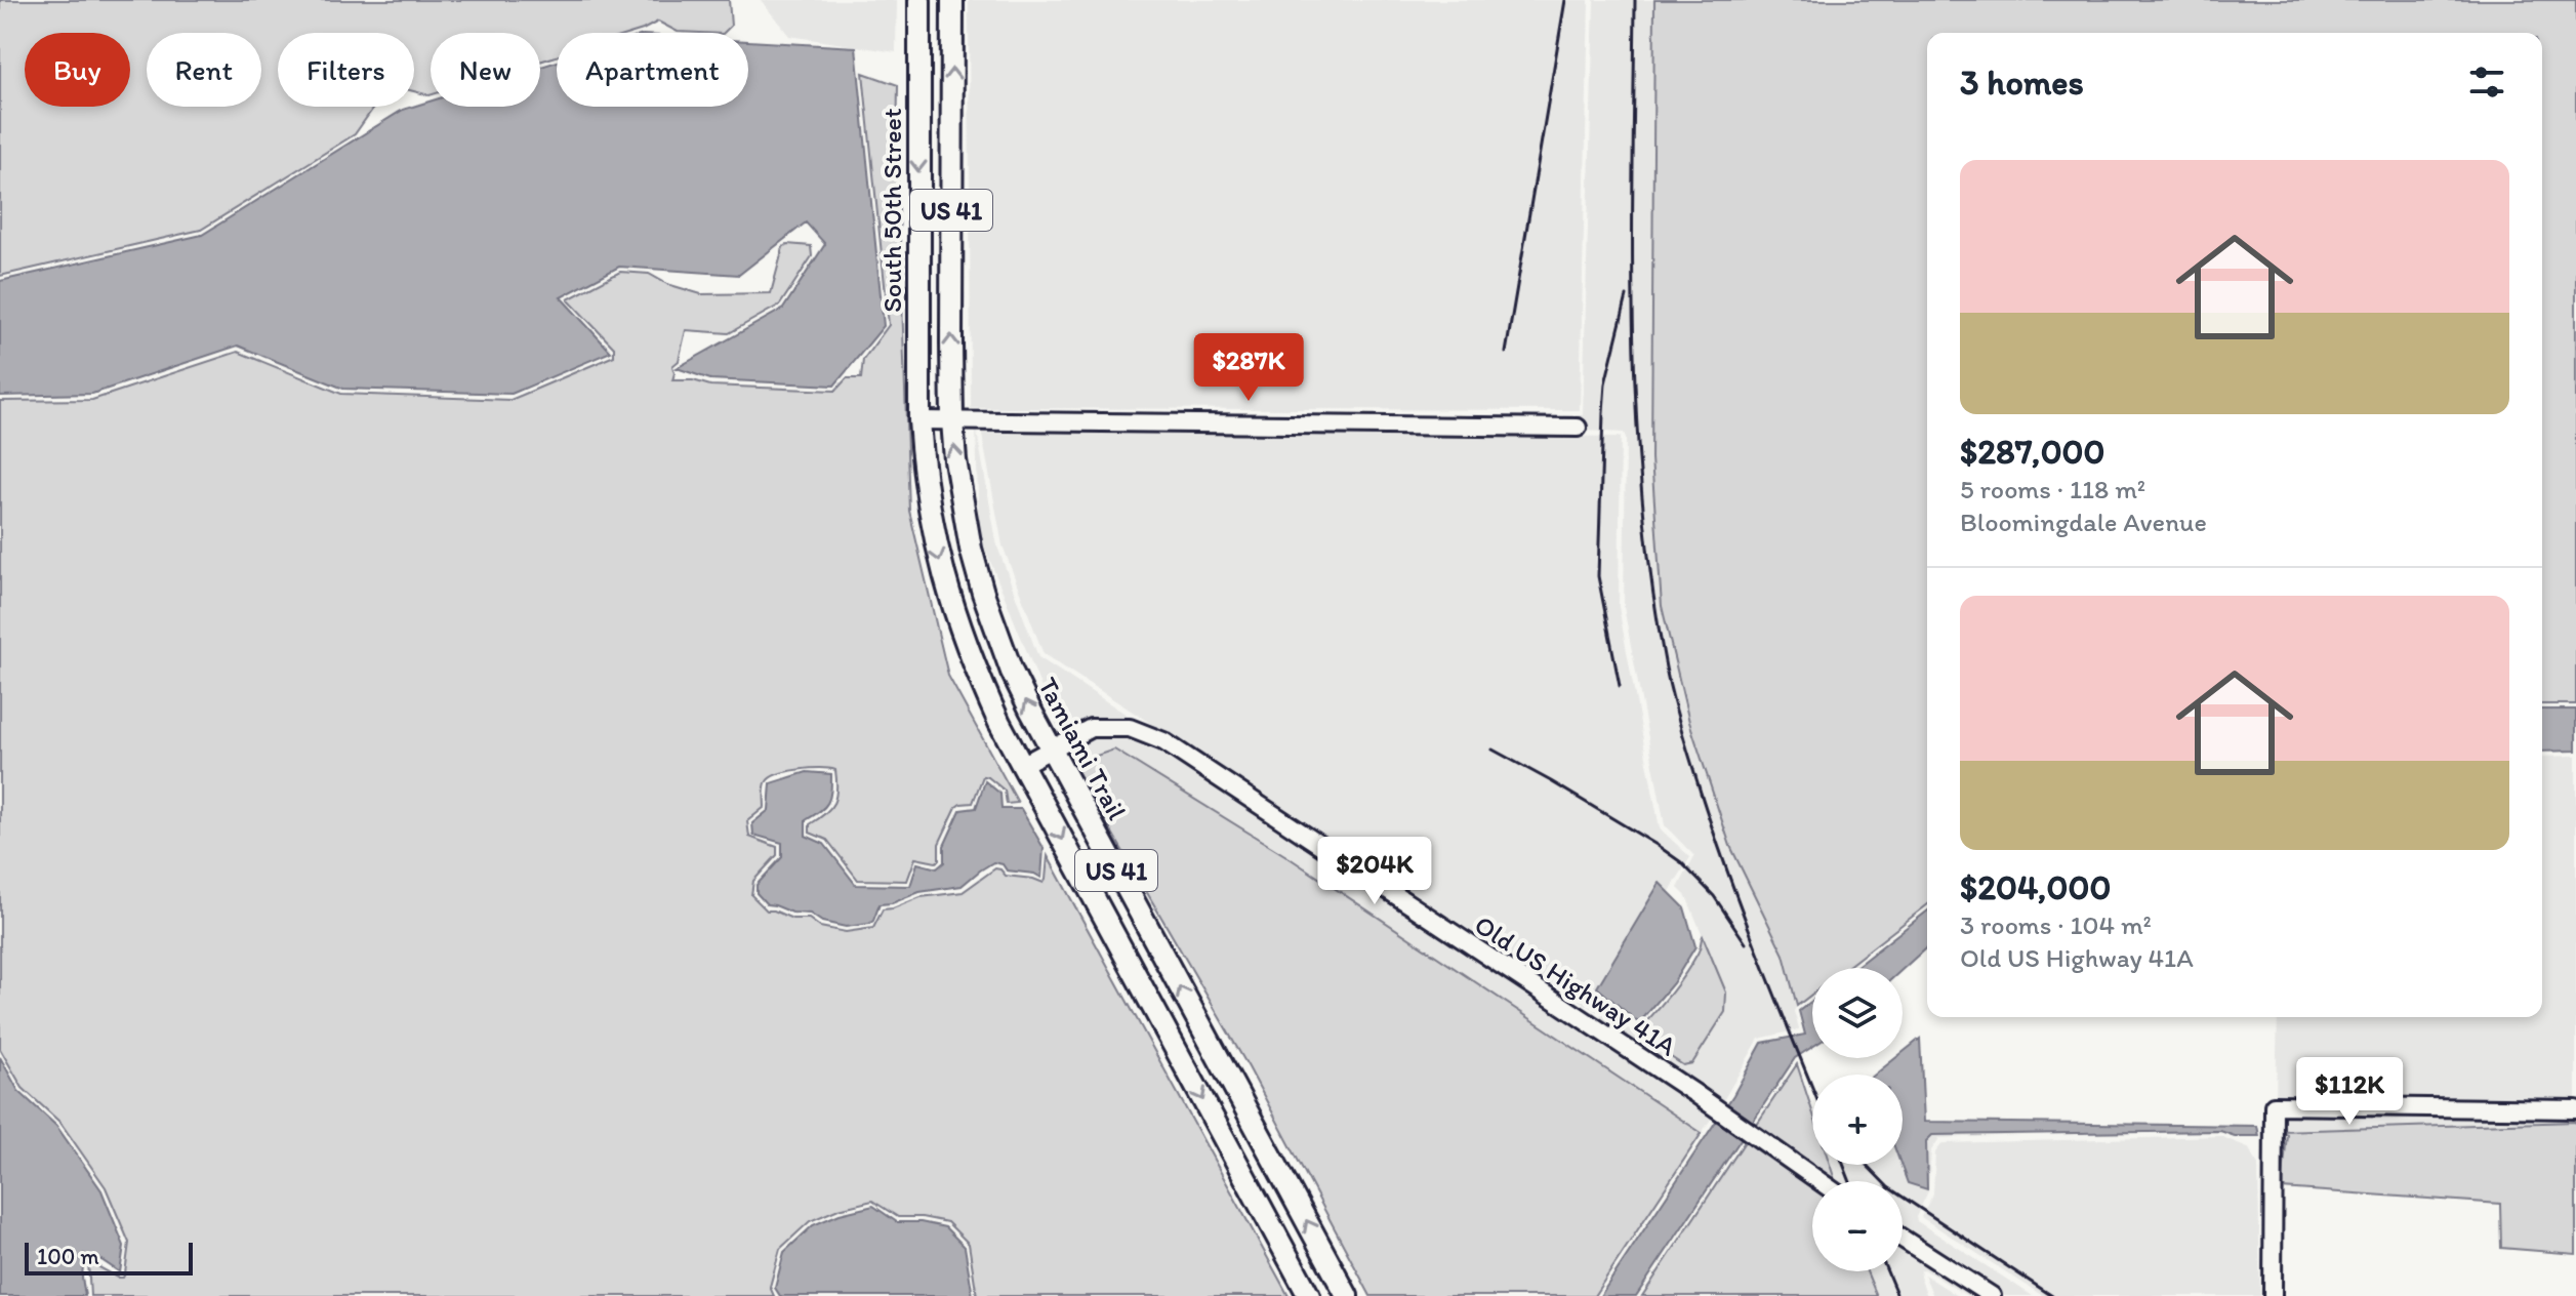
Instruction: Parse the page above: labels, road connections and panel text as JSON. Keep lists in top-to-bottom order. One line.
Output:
{"streets":{"main road":["South 50th Street","US 41","Tamiami Trail"],"street":["Old US Highway 41A"]},"crossings":[["South 50th Street","US 41"],["US 41","Tamiami Trail"],["US 41","Old US Highway 41A"],["Tamiami Trail","Old US Highway 41A"]],"scale_bar":"100 m","page":{"chip":["Buy","Rent","Filters","New","Apartment"],"heading":"3 homes","list":[{"name":"$287,000","note":"5 rooms · 118 m² · Bloomingdale Avenue"},{"name":"$204,000","note":"3 rooms · 104 m² · Old US Highway 41A"}],"price":["$287K","$204K","$112K"],"map_buttons":["+","−"],"scale":"100 m"}}
